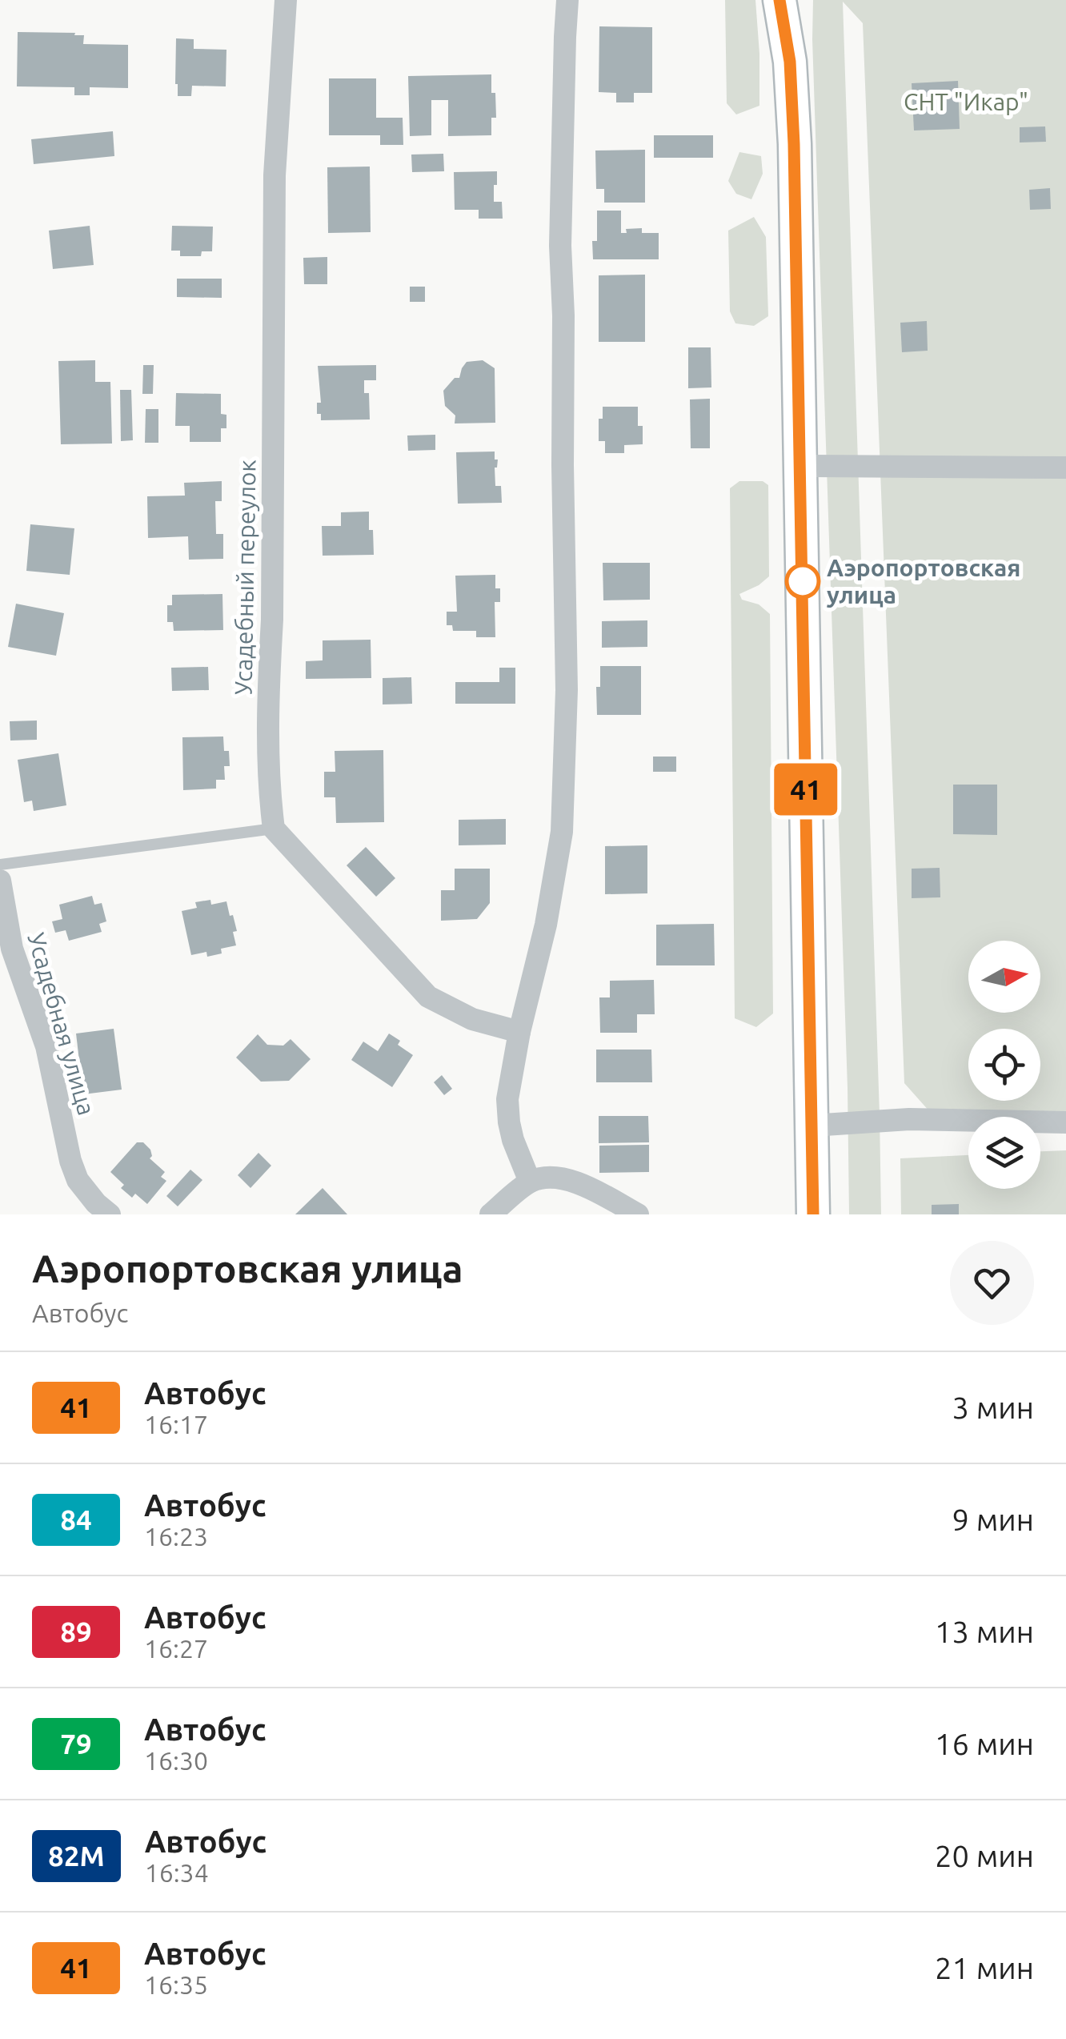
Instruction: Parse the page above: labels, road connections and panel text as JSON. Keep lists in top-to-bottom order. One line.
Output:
{"streets":{"street":["Усадебный переулок","Усадебная улица"]},"parks":["СНТ \"Икар\""],"places":["Аэропортовская улица"],"lines":["bus line 41"],"north":"right","page":{"on_map":"41","heading":["Аэропортовская улица","Автобус"],"list":[{"mark":"41","name":"Автобус","note":"16:17","value":"3 мин"},{"mark":"84","name":"Автобус","note":"16:23","value":"9 мин"},{"mark":"89","name":"Автобус","note":"16:27","value":"13 мин"},{"mark":"79","name":"Автобус","note":"16:30","value":"16 мин"},{"mark":"82М","name":"Автобус","note":"16:34","value":"20 мин"},{"mark":"41","name":"Автобус","note":"16:35","value":"21 мин"}]}}
